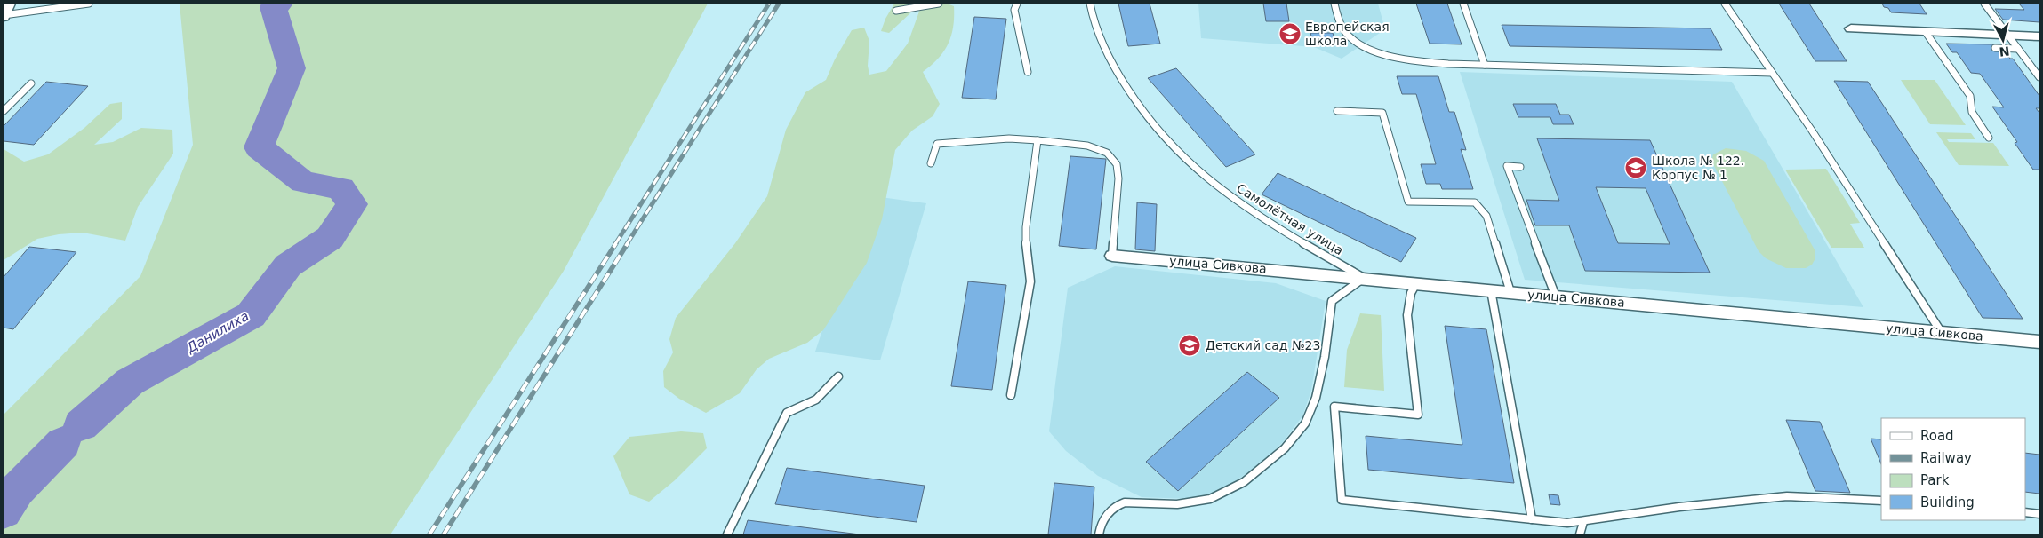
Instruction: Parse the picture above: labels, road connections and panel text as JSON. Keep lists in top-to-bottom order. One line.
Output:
{"streets":{"street":["улица Сивкова"],"lane":["Самолётная улица"]},"crossings":[["Самолётная улица","улица Сивкова"]],"water":["Данилиха"],"places":{"school or university":["Европейская школа","Школа № 122. Корпус № 1","Детский сад №23"]},"legend":["Road","Railway","Park","Building"],"north":"bottom"}
